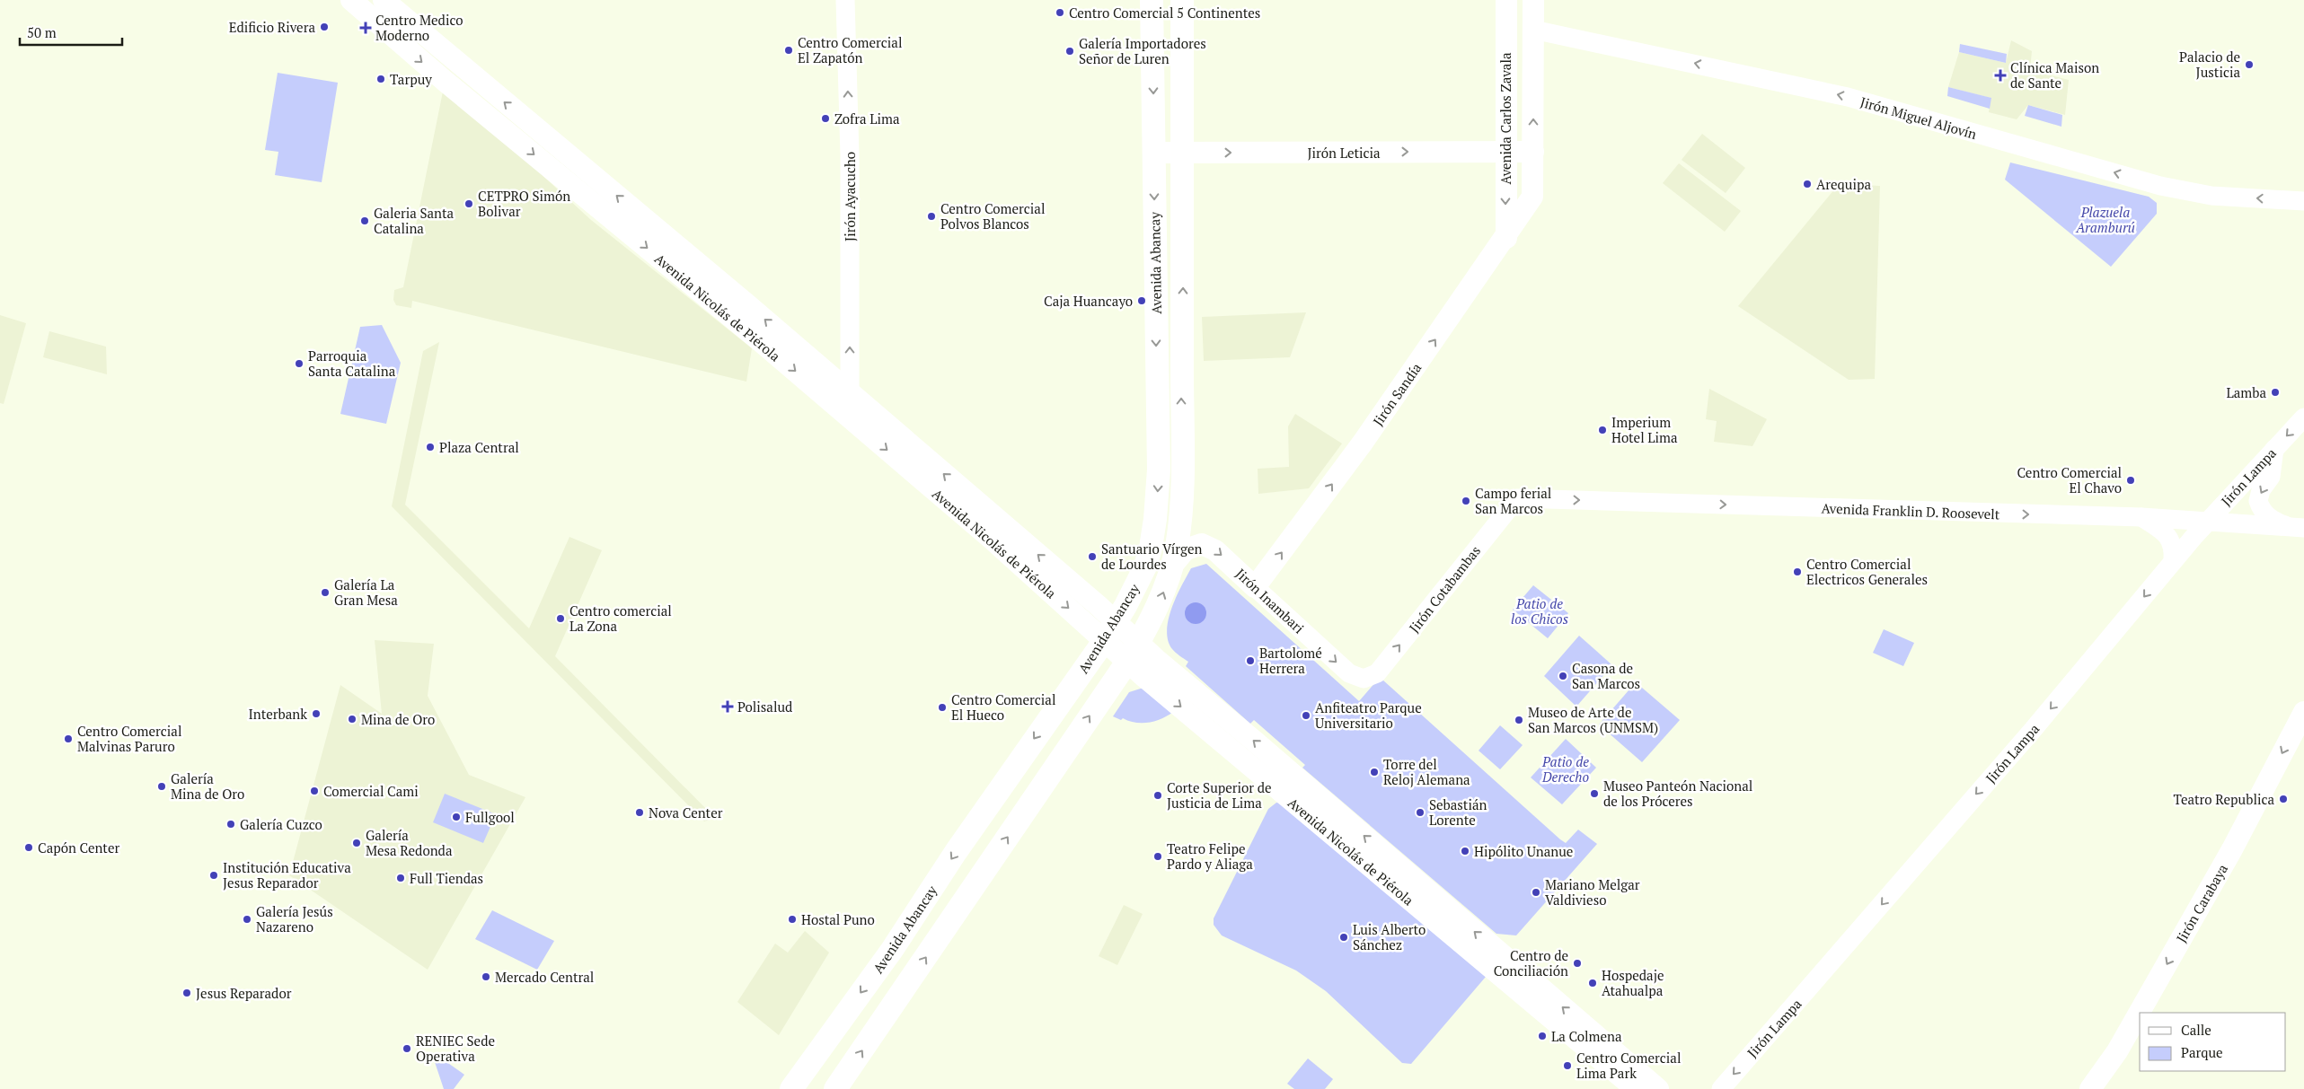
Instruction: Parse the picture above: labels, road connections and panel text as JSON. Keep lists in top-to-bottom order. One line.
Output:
{"streets":{"main road":["Avenida Carlos Zavala","Jirón Leticia","Avenida Abancay","Avenida Nicolás de Piérola","Jirón Sandía","Jirón Inambari","Jirón Carabaya"],"street":["Jirón Miguel Aljovín","Jirón Ayacucho","Jirón Lampa","Avenida Franklin D. Roosevelt","Jirón Cotabambas"]},"crossings":[["Jirón Miguel Aljovín","Avenida Carlos Zavala"],["Avenida Carlos Zavala","Jirón Leticia"],["Avenida Carlos Zavala","Jirón Sandía"],["Jirón Leticia","Avenida Abancay"],["Jirón Ayacucho","Avenida Nicolás de Piérola"],["Avenida Abancay","Avenida Nicolás de Piérola"],["Avenida Abancay","Jirón Inambari"],["Jirón Sandía","Jirón Inambari"],["Jirón Lampa","Avenida Franklin D. Roosevelt"],["Avenida Franklin D. Roosevelt","Jirón Cotabambas"],["Jirón Cotabambas","Jirón Inambari"]],"one_way":["Jirón Miguel Aljovín","Jirón Leticia","Jirón Ayacucho","Jirón Sandía","Jirón Lampa","Avenida Franklin D. Roosevelt","Jirón Cotabambas","Jirón Inambari","Jirón Carabaya"],"parks":["Plazuela Aramburú","Patio de los Chicos","Patio de Derecho"],"places":{"other":["Centro Comercial 5 Continentes","Edificio Rivera","Centro Comercial El Zapatón","Galería Importadores Señor de Luren","Palacio de Justicia","Tarpuy","Zofra Lima","Arequipa","CETPRO Simón Bolivar","Centro Comercial Polvos Blancos","Galeria Santa Catalina","Caja Huancayo","Parroquia Santa Catalina","Lamba","Imperium Hotel Lima","Plaza Central","Centro Comercial El Chavo","Campo ferial San Marcos","Santuario Vírgen de Lourdes","Centro Comercial Electricos Generales","Galería La Gran Mesa","Centro comercial La Zona","Bartolomé Herrera","Casona de San Marcos","Centro Comercial El Hueco","Interbank","Anfiteatro Parque Universitario","Mina de Oro","Museo de Arte de San Marcos (UNMSM)","Centro Comercial Malvinas Paruro","Torre del Reloj Alemana","Galería Mina de Oro","Comercial Cami","Museo Panteón Nacional de los Próceres","Corte Superior de Justicia de Lima","Teatro Republica","Nova Center","Sebastián Lorente","Fullgool","Galería Cuzco","Galería Mesa Redonda","Capón Center","Hipólito Unanue","Teatro Felipe Pardo y Aliaga","Institución Educativa Jesus Reparador","Full Tiendas","Mariano Melgar Valdivieso","Galería Jesús Nazareno","Hostal Puno","Luis Alberto Sánchez","Centro de Conciliación","Mercado Central","Hospedaje Atahualpa","Jesus Reparador","La Colmena","RENIEC Sede Operativa","Centro Comercial Lima Park"],"health":["Centro Medico Moderno","Clínica Maison de Sante","Polisalud"]},"legend":["Calle","Parque"],"scale_bar":"50 m"}
